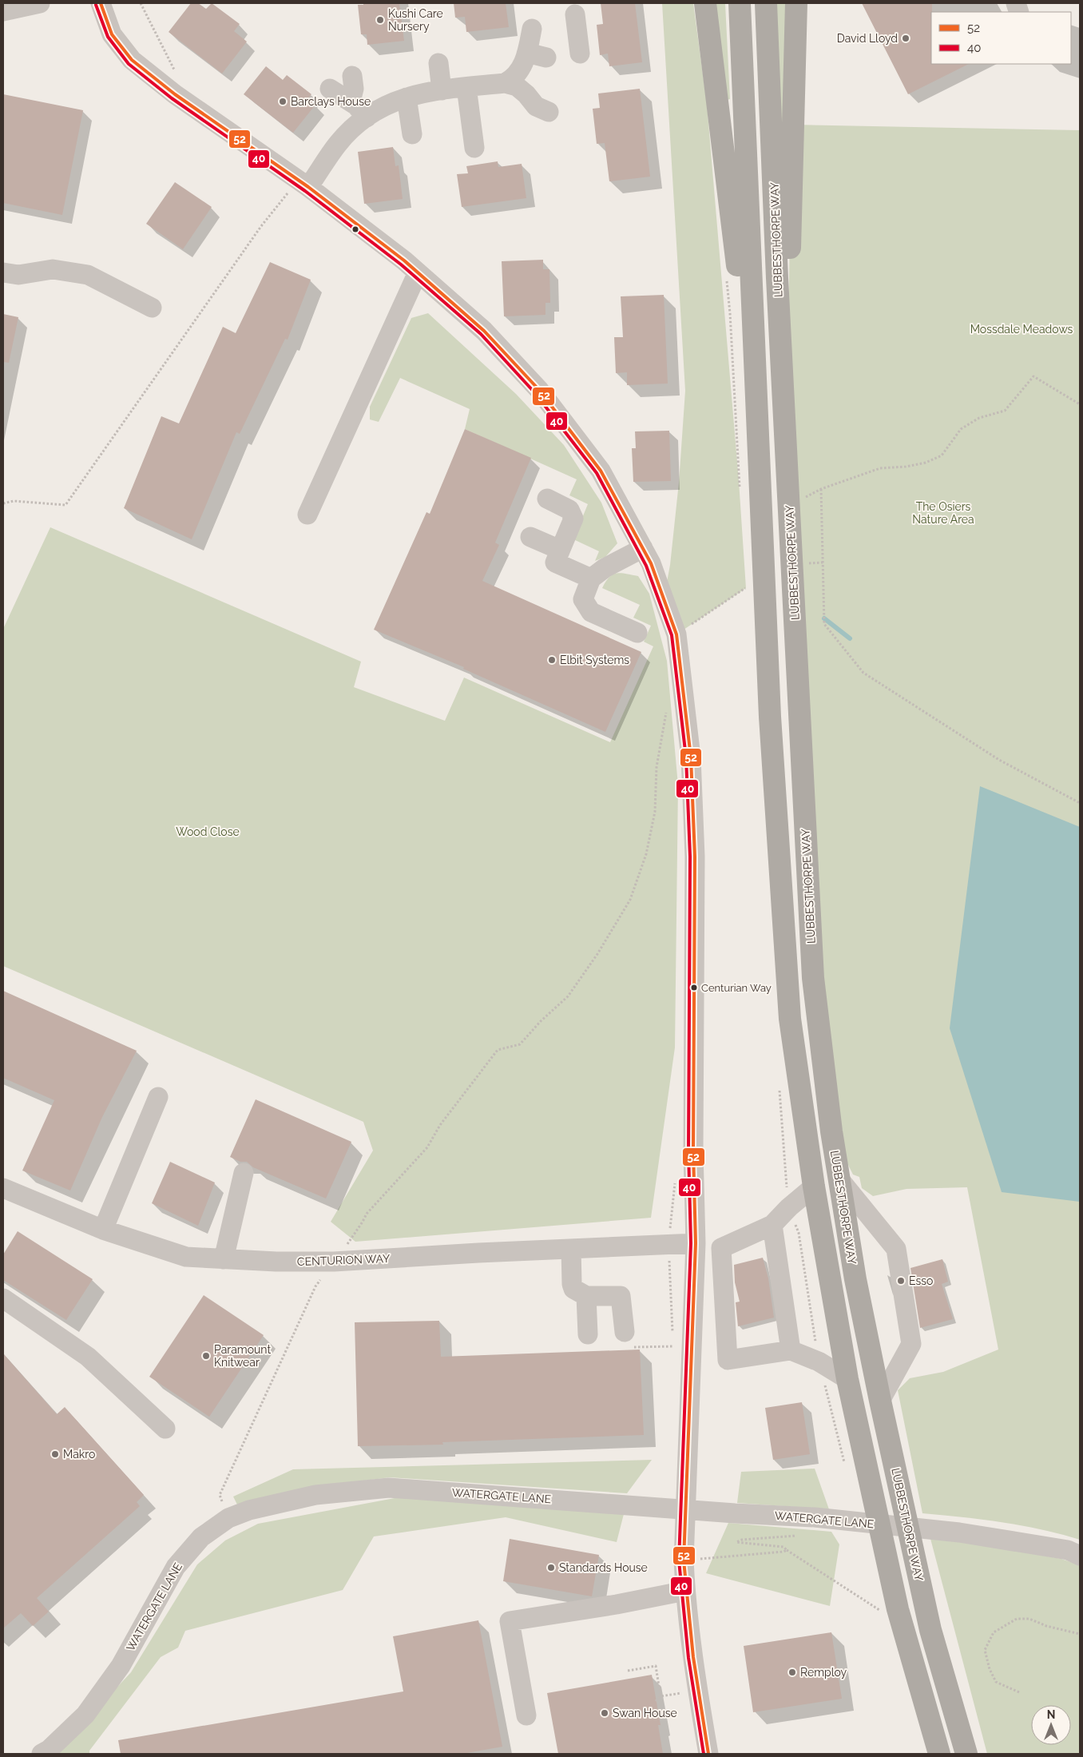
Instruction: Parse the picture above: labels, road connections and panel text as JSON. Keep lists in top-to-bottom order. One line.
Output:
{"streets":{"highway":["LUBBESTHORPE WAY"],"street":["CENTURION WAY","WATERGATE LANE"]},"parks":["Mossdale Meadows","The Osiers Nature Area","Wood Close"],"places":["Kushi Care Nursery","David Lloyd","Barclays House","Elbit Systems","Centurian Way","Esso","Paramount Knitwear","Makro","Standards House","Remploy","Swan House"],"lines":["transit line 52","transit line 40"],"legend":["52","40"],"north":"top"}
